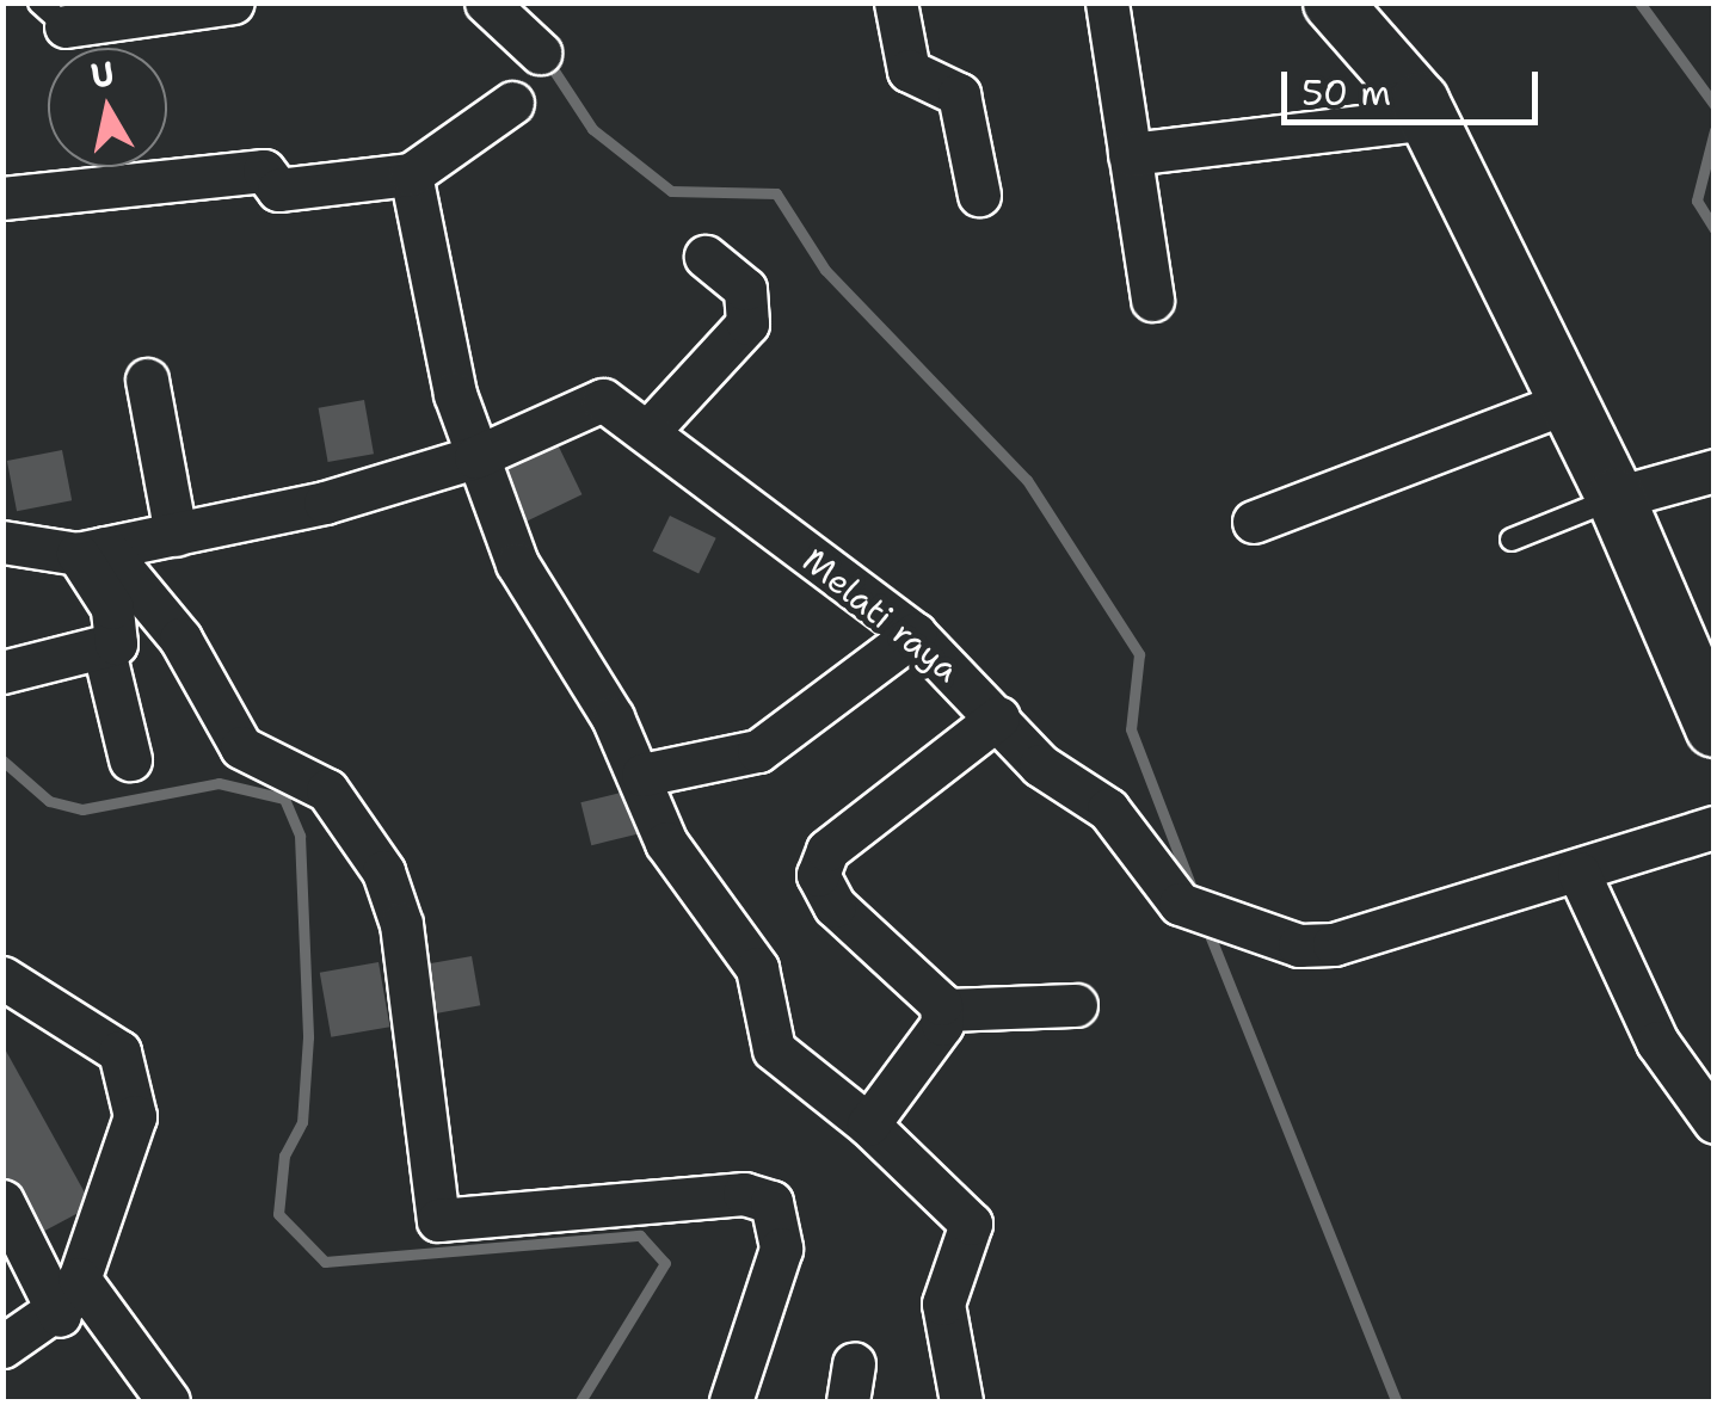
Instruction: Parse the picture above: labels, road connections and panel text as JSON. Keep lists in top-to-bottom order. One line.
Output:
{"streets":{"street":["Melati raya"]},"scale_bar":"50 m","north":"top"}
